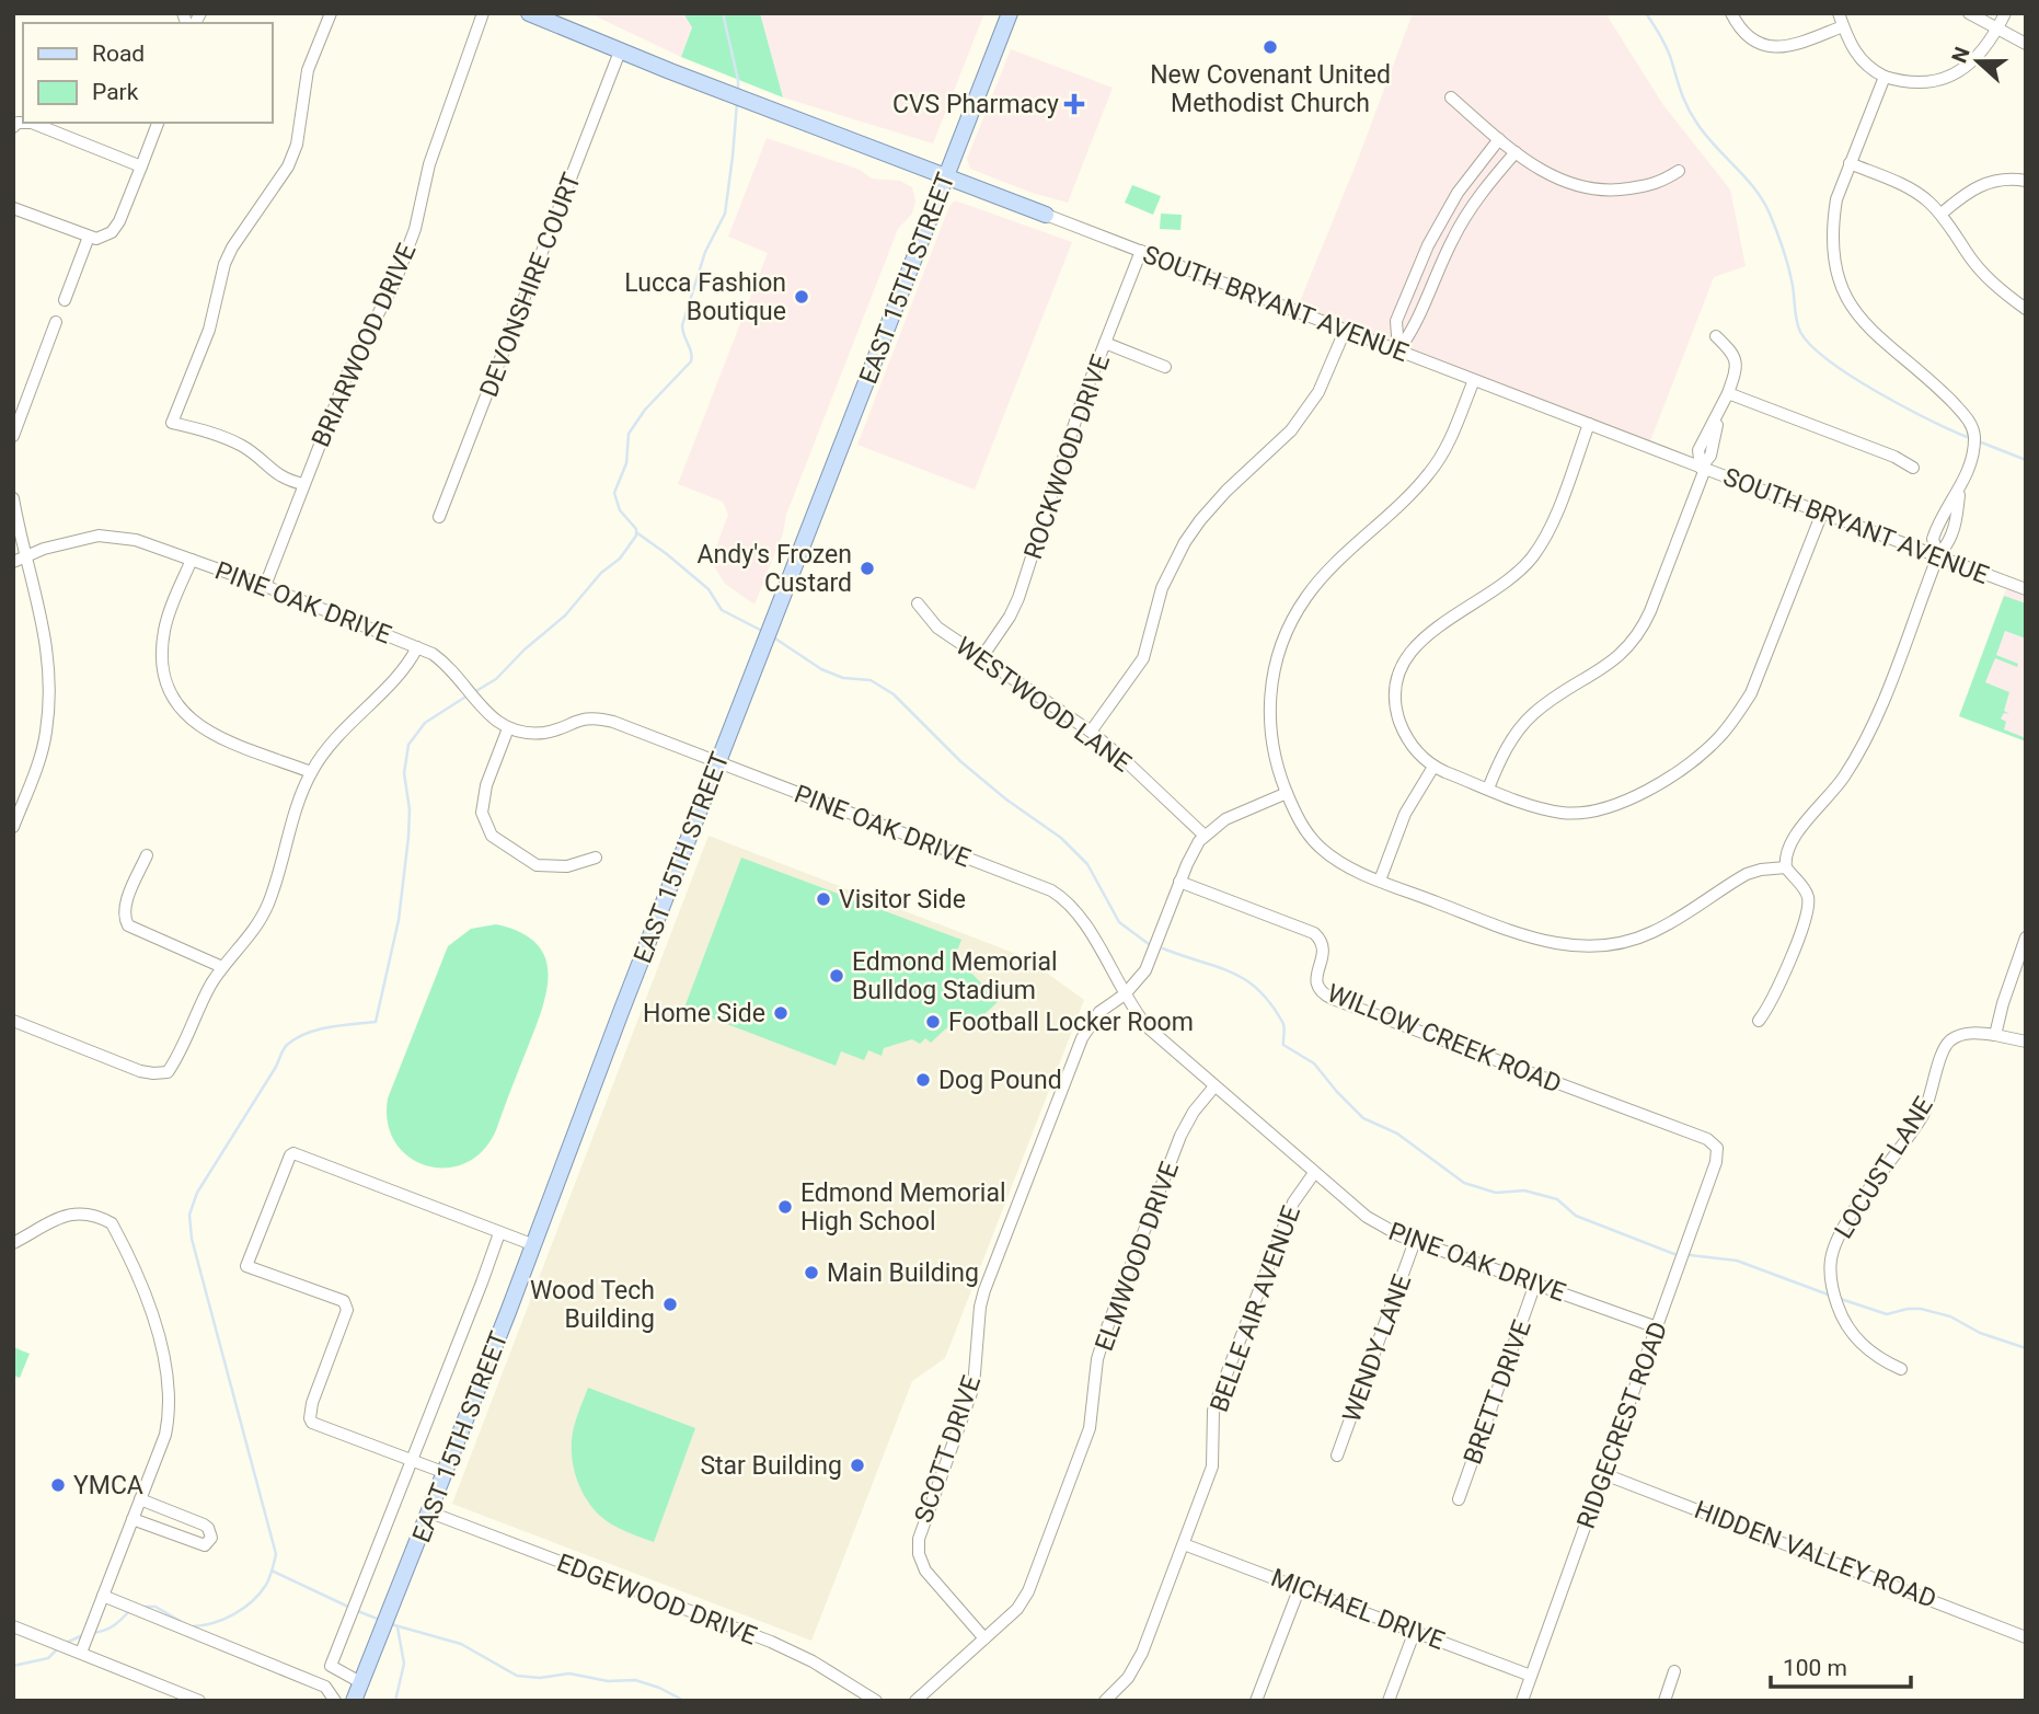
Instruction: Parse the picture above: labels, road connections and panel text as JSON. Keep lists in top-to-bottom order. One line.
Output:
{"streets":{"main road":["EAST 15TH STREET","SOUTH BRYANT AVENUE"],"street":["DEVONSHIRE COURT","BRIARWOOD DRIVE","ROCKWOOD DRIVE","PINE OAK DRIVE","WESTWOOD LANE","WILLOW CREEK ROAD","LOCUST LANE","ELMWOOD DRIVE","BELLE AIR AVENUE","WENDY LANE","BRETT DRIVE","RIDGECREST ROAD","SCOTT DRIVE","HIDDEN VALLEY ROAD","EDGEWOOD DRIVE","MICHAEL DRIVE"]},"crossings":[["EAST 15TH STREET","SOUTH BRYANT AVENUE"],["EAST 15TH STREET","PINE OAK DRIVE"],["EAST 15TH STREET","EDGEWOOD DRIVE"],["DEVONSHIRE COURT","SOUTH BRYANT AVENUE"],["SOUTH BRYANT AVENUE","ROCKWOOD DRIVE"],["BRIARWOOD DRIVE","PINE OAK DRIVE"],["ROCKWOOD DRIVE","WESTWOOD LANE"],["PINE OAK DRIVE","ELMWOOD DRIVE"],["PINE OAK DRIVE","BELLE AIR AVENUE"],["PINE OAK DRIVE","WENDY LANE"],["PINE OAK DRIVE","BRETT DRIVE"],["PINE OAK DRIVE","RIDGECREST ROAD"],["PINE OAK DRIVE","SCOTT DRIVE"],["WESTWOOD LANE","SCOTT DRIVE"],["WILLOW CREEK ROAD","RIDGECREST ROAD"],["WILLOW CREEK ROAD","SCOTT DRIVE"],["ELMWOOD DRIVE","SCOTT DRIVE"],["BELLE AIR AVENUE","MICHAEL DRIVE"],["RIDGECREST ROAD","HIDDEN VALLEY ROAD"],["RIDGECREST ROAD","MICHAEL DRIVE"]],"places":{"other":["New Covenant United Methodist Church","Lucca Fashion Boutique","Andy's Frozen Custard","Visitor Side","Edmond Memorial Bulldog Stadium","Home Side","Football Locker Room","Dog Pound","Edmond Memorial High School","Main Building","Wood Tech Building","Star Building","YMCA"],"health":["CVS Pharmacy"]},"legend":["Road","Park"],"scale_bar":"100 m","north":"left"}
